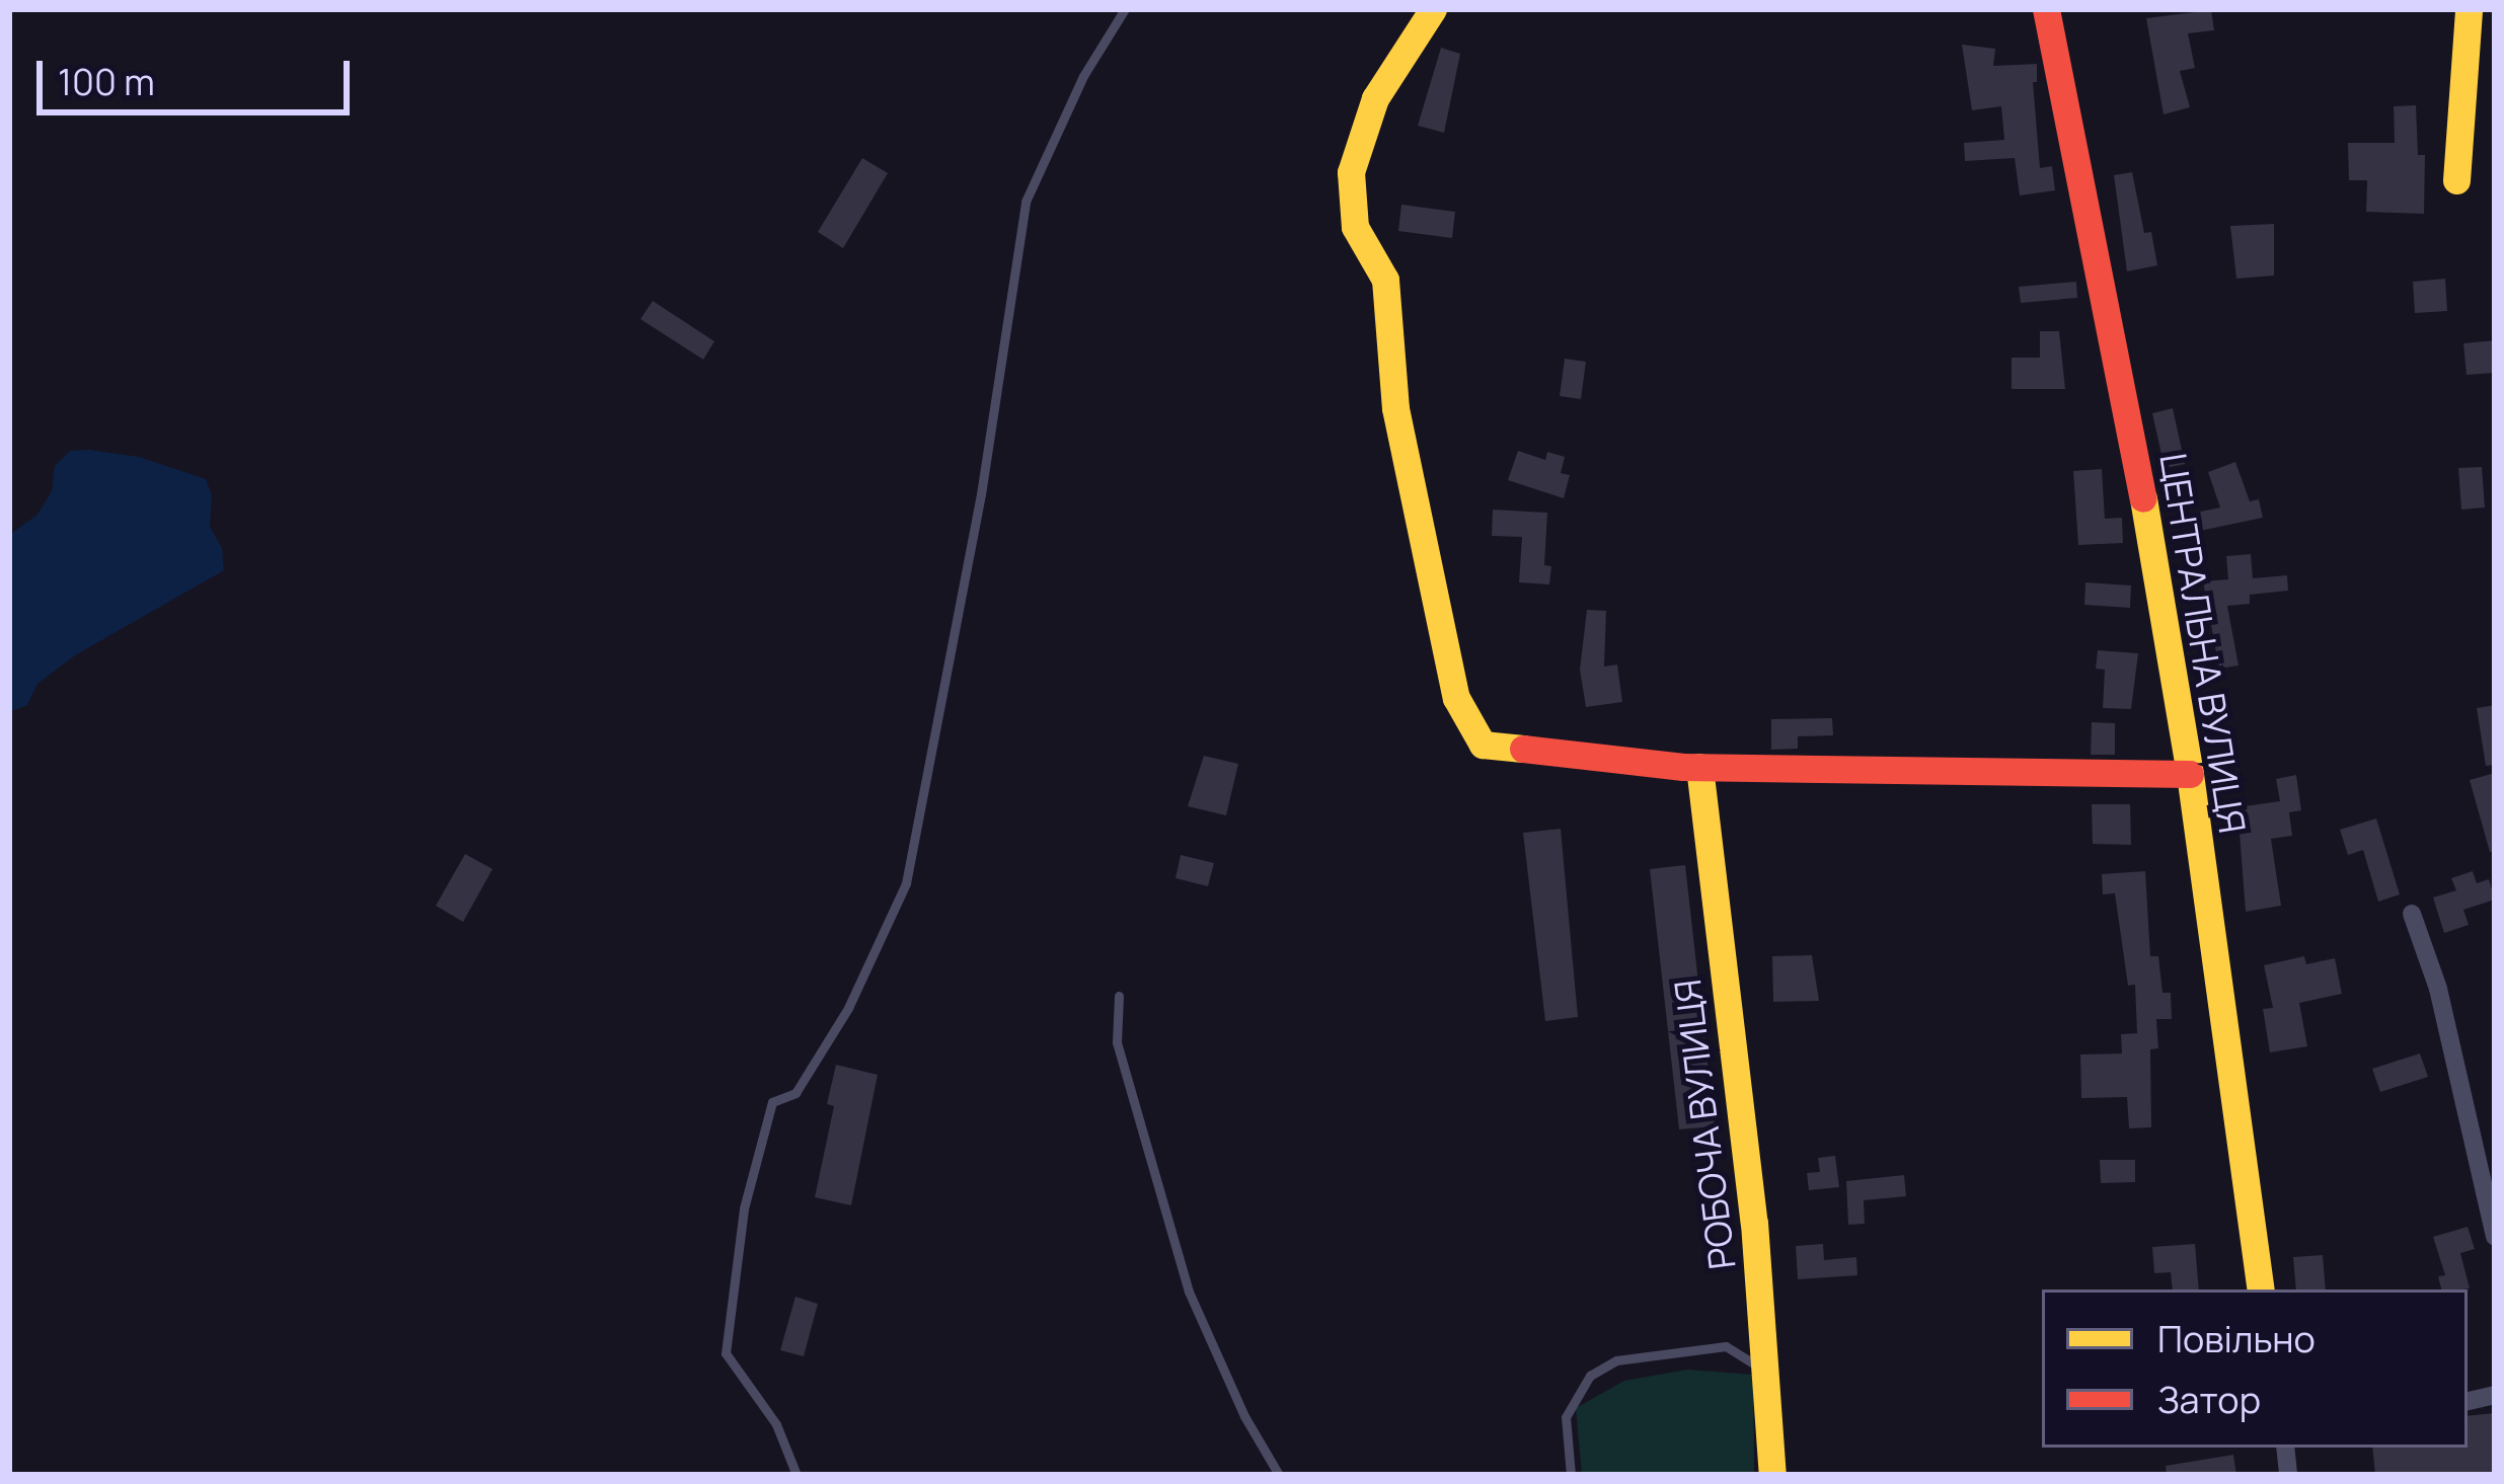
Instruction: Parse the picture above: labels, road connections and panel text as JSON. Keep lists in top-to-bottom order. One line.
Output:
{"streets":{"street":["ЦЕНТРАЛЬНА ВУЛИЦЯ","РОБОЧА ВУЛИЦЯ"]},"legend":["Повільно","Затор"],"scale_bar":"100 m"}
